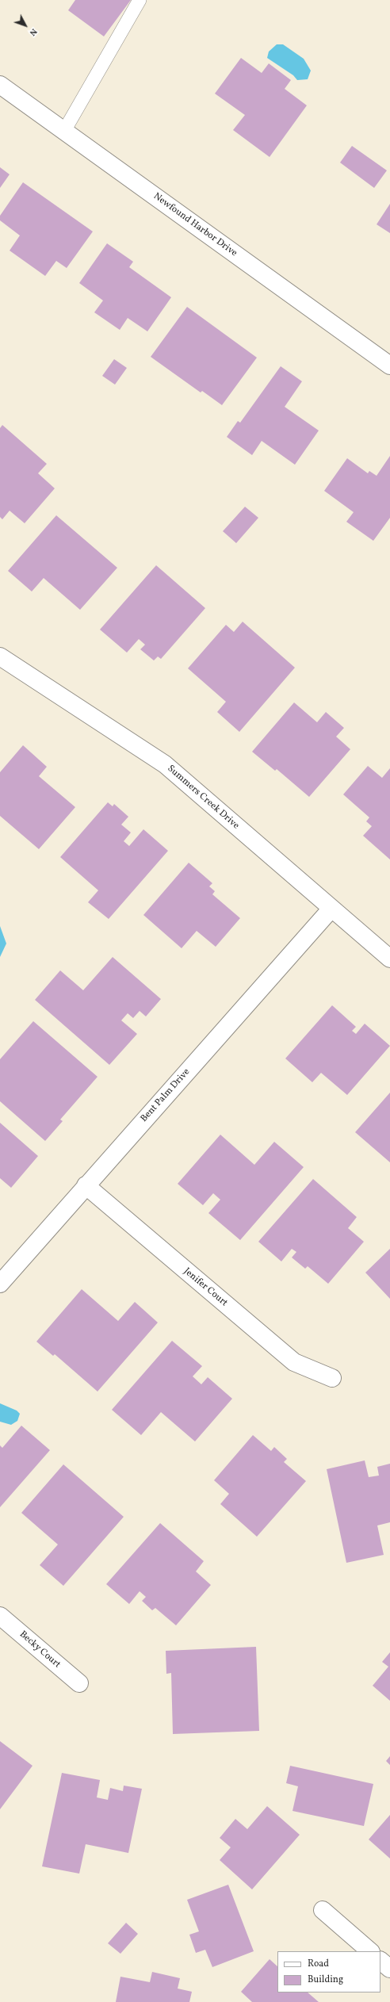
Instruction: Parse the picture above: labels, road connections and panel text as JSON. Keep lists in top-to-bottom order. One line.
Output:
{"streets":{"street":["Newfound Harbor Drive","Summers Creek Drive","Bent Palm Drive","Jenifer Court","Becky Court"]},"crossings":[["Summers Creek Drive","Bent Palm Drive"],["Bent Palm Drive","Jenifer Court"]],"legend":["Road","Building"],"north":"bottom right"}
